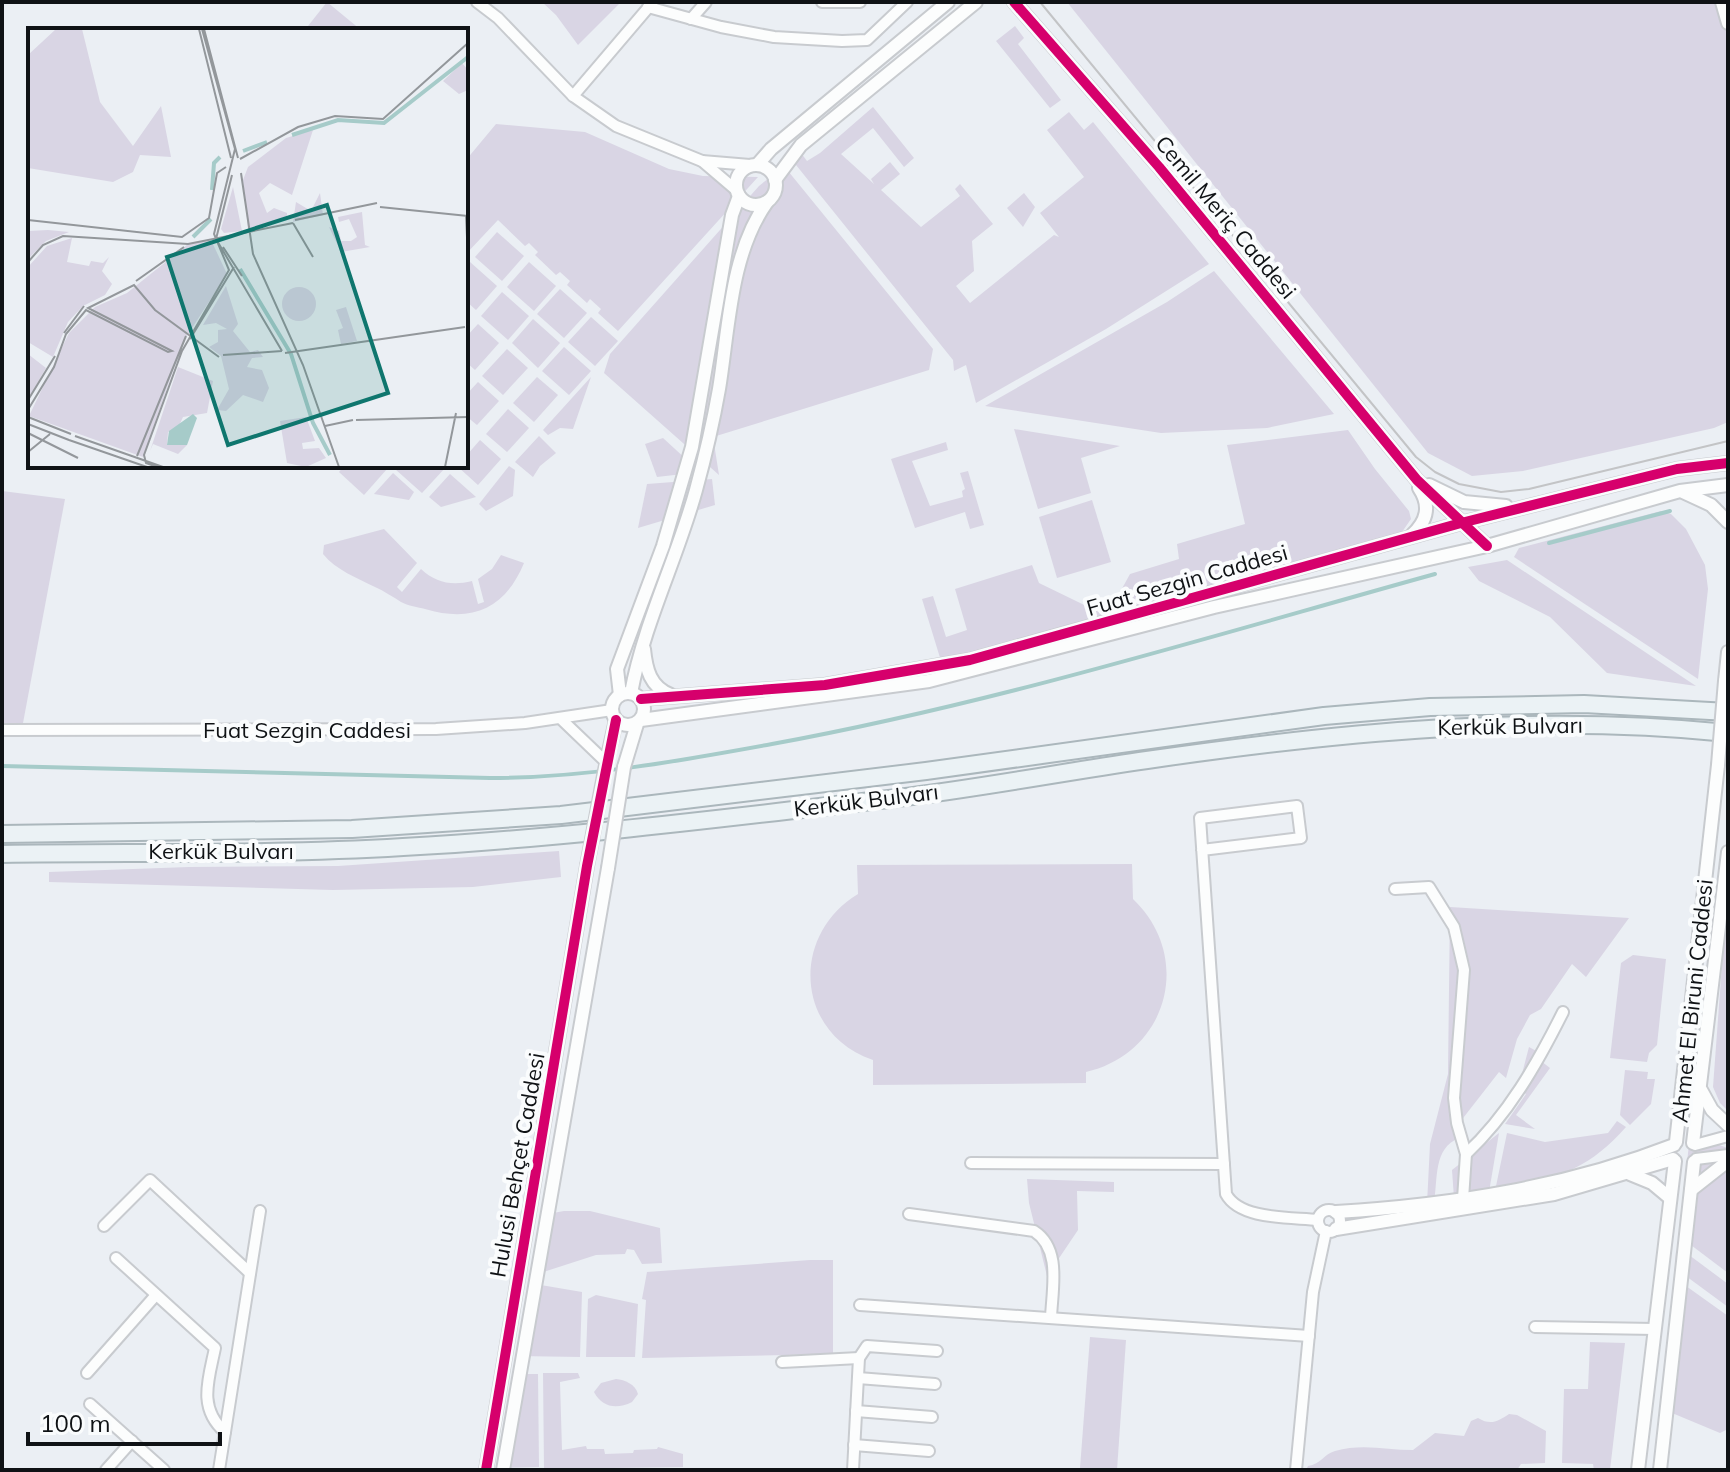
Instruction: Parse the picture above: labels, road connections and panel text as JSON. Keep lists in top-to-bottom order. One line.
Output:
{"streets":{"main road":["Kerkük Bulvarı"],"street":["Cemil Meriç Caddesi","Fuat Sezgin Caddesi","Ahmet El Biruni Caddesi","Hulusi Behçet Caddesi"]},"crossings":[["Fuat Sezgin Caddesi","Hulusi Behçet Caddesi"]],"scale_bar":"100 m"}
